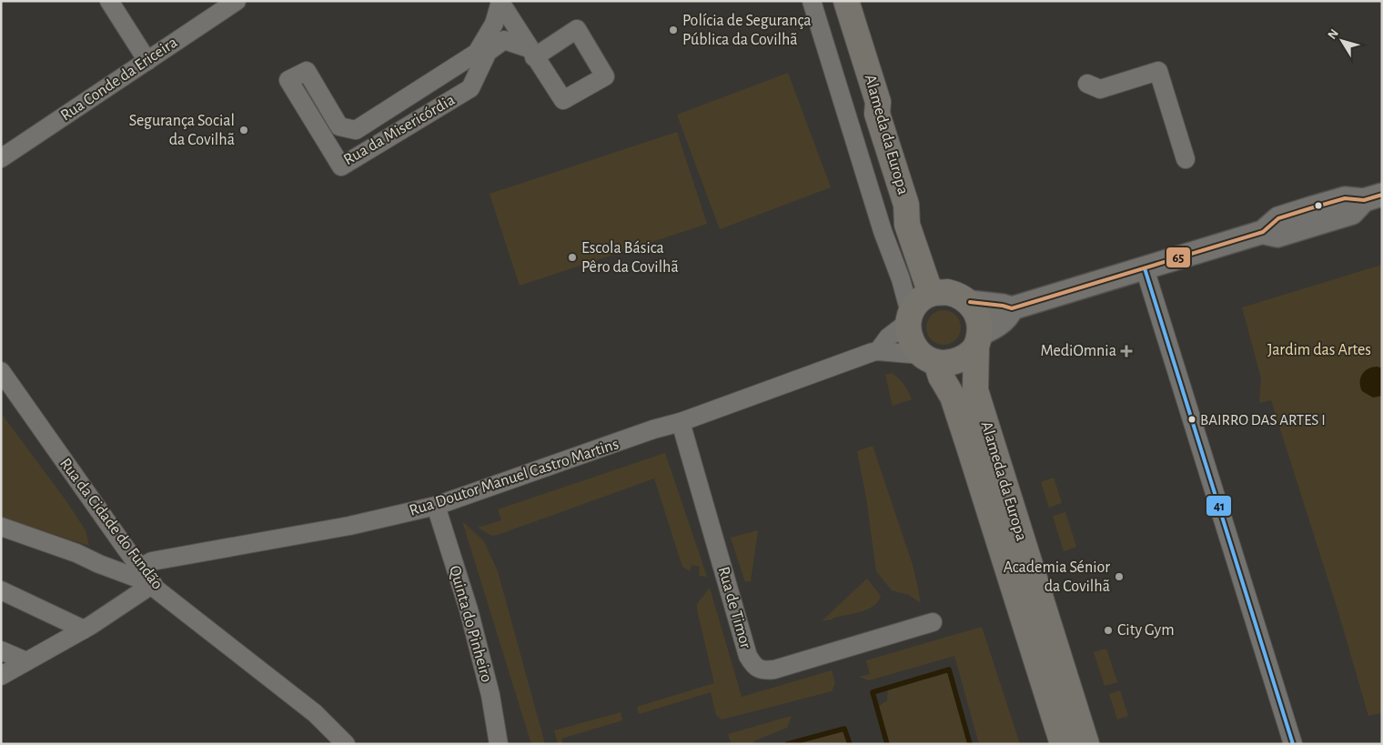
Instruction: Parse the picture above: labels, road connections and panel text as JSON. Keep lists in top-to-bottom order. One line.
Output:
{"streets":{"main road":["Alameda da Europa"],"street":["Rua Conde da Ericeira","Rua da Misericórdia","Rua Doutor Manuel Castro Martins","Rua da Cidade do Fundão","Rua de Timor","Quinta do Pinheiro"]},"crossings":[["Alameda da Europa","Rua Doutor Manuel Castro Martins"],["Rua Doutor Manuel Castro Martins","Rua da Cidade do Fundão"],["Rua Doutor Manuel Castro Martins","Rua de Timor"],["Rua Doutor Manuel Castro Martins","Quinta do Pinheiro"]],"parks":["Jardim das Artes"],"places":{"other":["Polícia de Segurança Pública da Covilhã","Segurança Social da Covilhã","Escola Básica Pêro da Covilhã","BAIRRO DAS ARTES I","Academia Sénior da Covilhã","City Gym"],"health":["MediOmnia"]},"lines":["transit line 65","transit line 41"],"north":"top left"}
